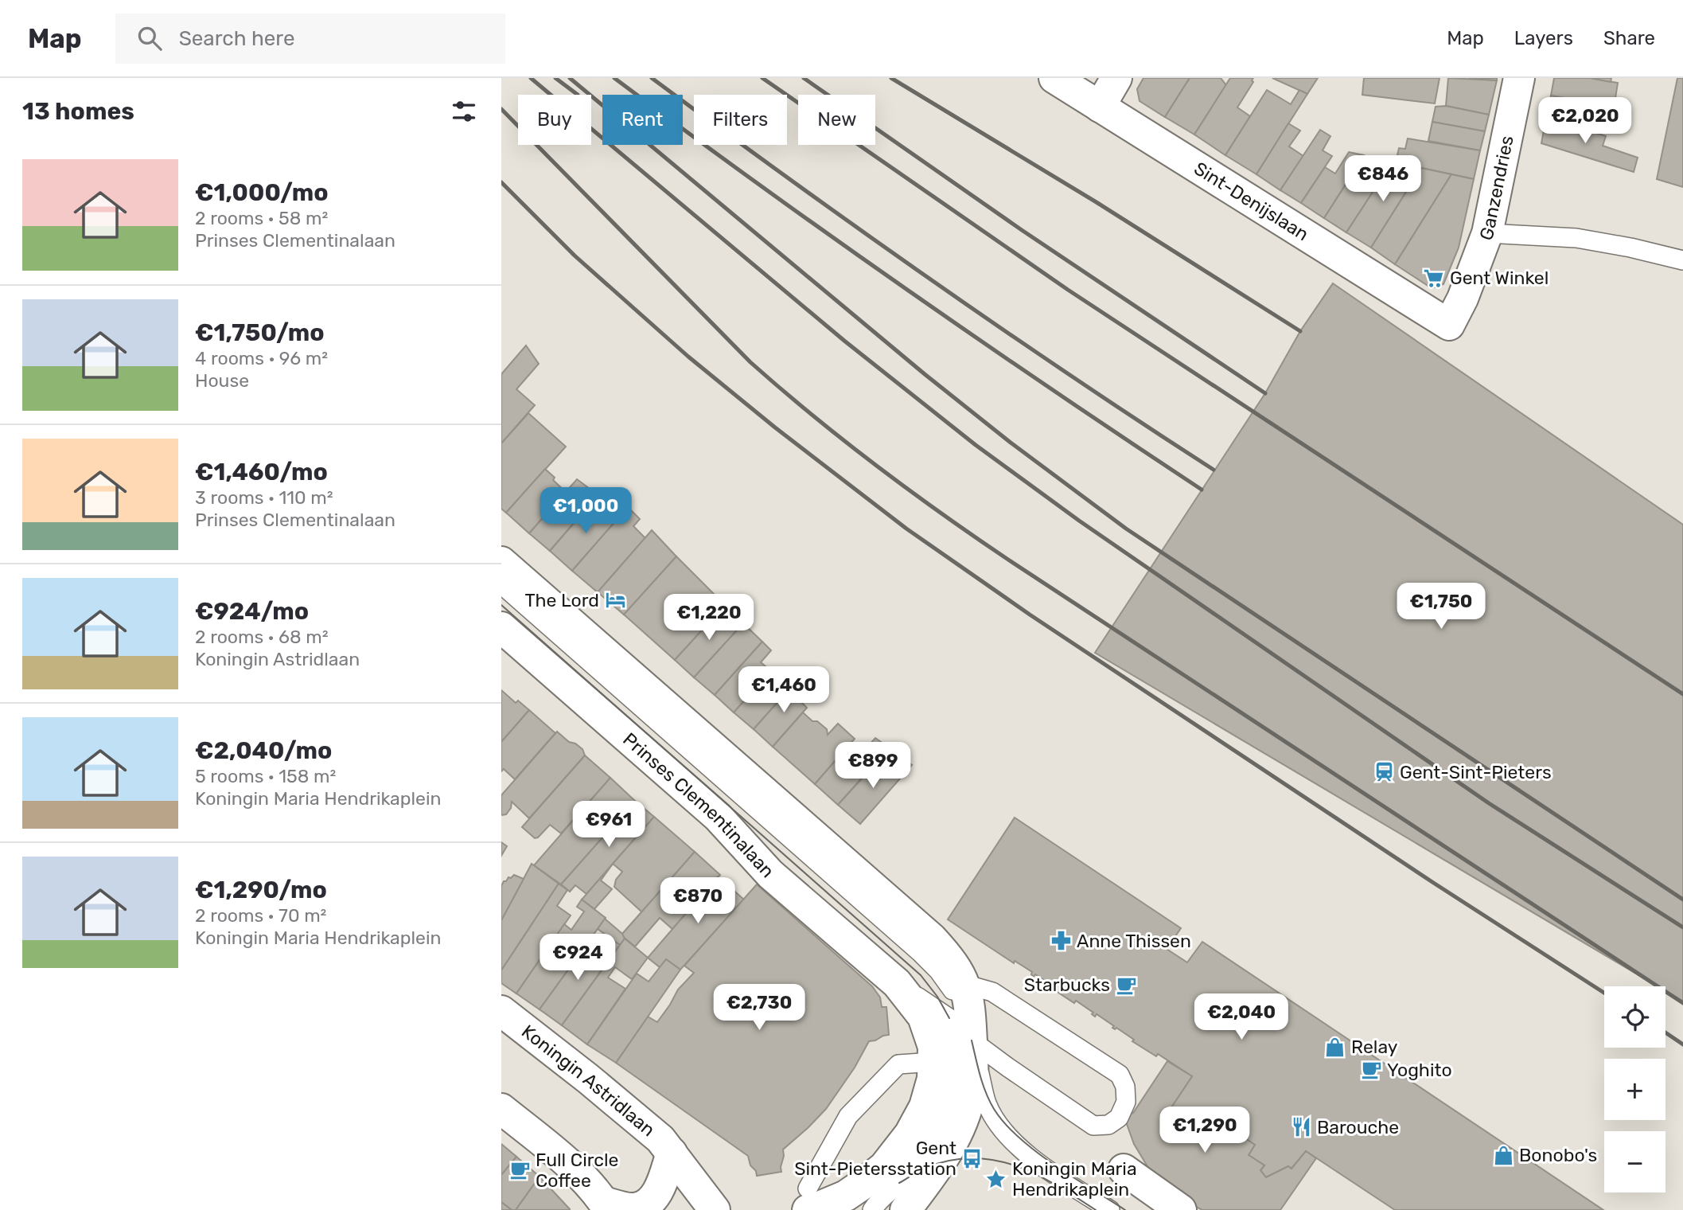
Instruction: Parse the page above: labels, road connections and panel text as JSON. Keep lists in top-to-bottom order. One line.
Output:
{"streets":{"street":["Ganzendries","Sint-Denijslaan","Prinses Clementinalaan","Koningin Astridlaan"]},"crossings":[["Ganzendries","Sint-Denijslaan"]],"places":{"supermarket":["Gent Winkel"],"hotel":["The Lord"],"station":["Gent-Sint-Pieters"],"pharmacy":["Anne Thissen"],"cafe":["Starbucks","Yoghito","Full Circle Coffee"],"shop":["Relay","Bonobo's"],"restaurant":["Barouche"],"bus stop":["Gent Sint-Pietersstation"],"place":["Koningin Maria Hendrikaplein"]},"page":{"header":"Map","search":"Search here","nav":["Map","Layers","Share"],"heading":"13 homes","chip":["Buy","Rent","Filters","New"],"price":["€2,020","€846","€1,000","€1,750","€1,220","€1,460","€899","€961","€870","€924","€2,730","€2,040","€1,290"],"list":[{"name":"€1,000/mo","note":"2 rooms · 58 m² · Prinses Clementinalaan"},{"name":"€1,750/mo","note":"4 rooms · 96 m² · House"},{"name":"€1,460/mo","note":"3 rooms · 110 m² · Prinses Clementinalaan"},{"name":"€924/mo","note":"2 rooms · 68 m² · Koningin Astridlaan"},{"name":"€2,040/mo","note":"5 rooms · 158 m² · Koningin Maria Hendrikaplein"},{"name":"€1,290/mo","note":"2 rooms · 70 m² · Koningin Maria Hendrikaplein"}],"map_buttons":["+","−"]}}
